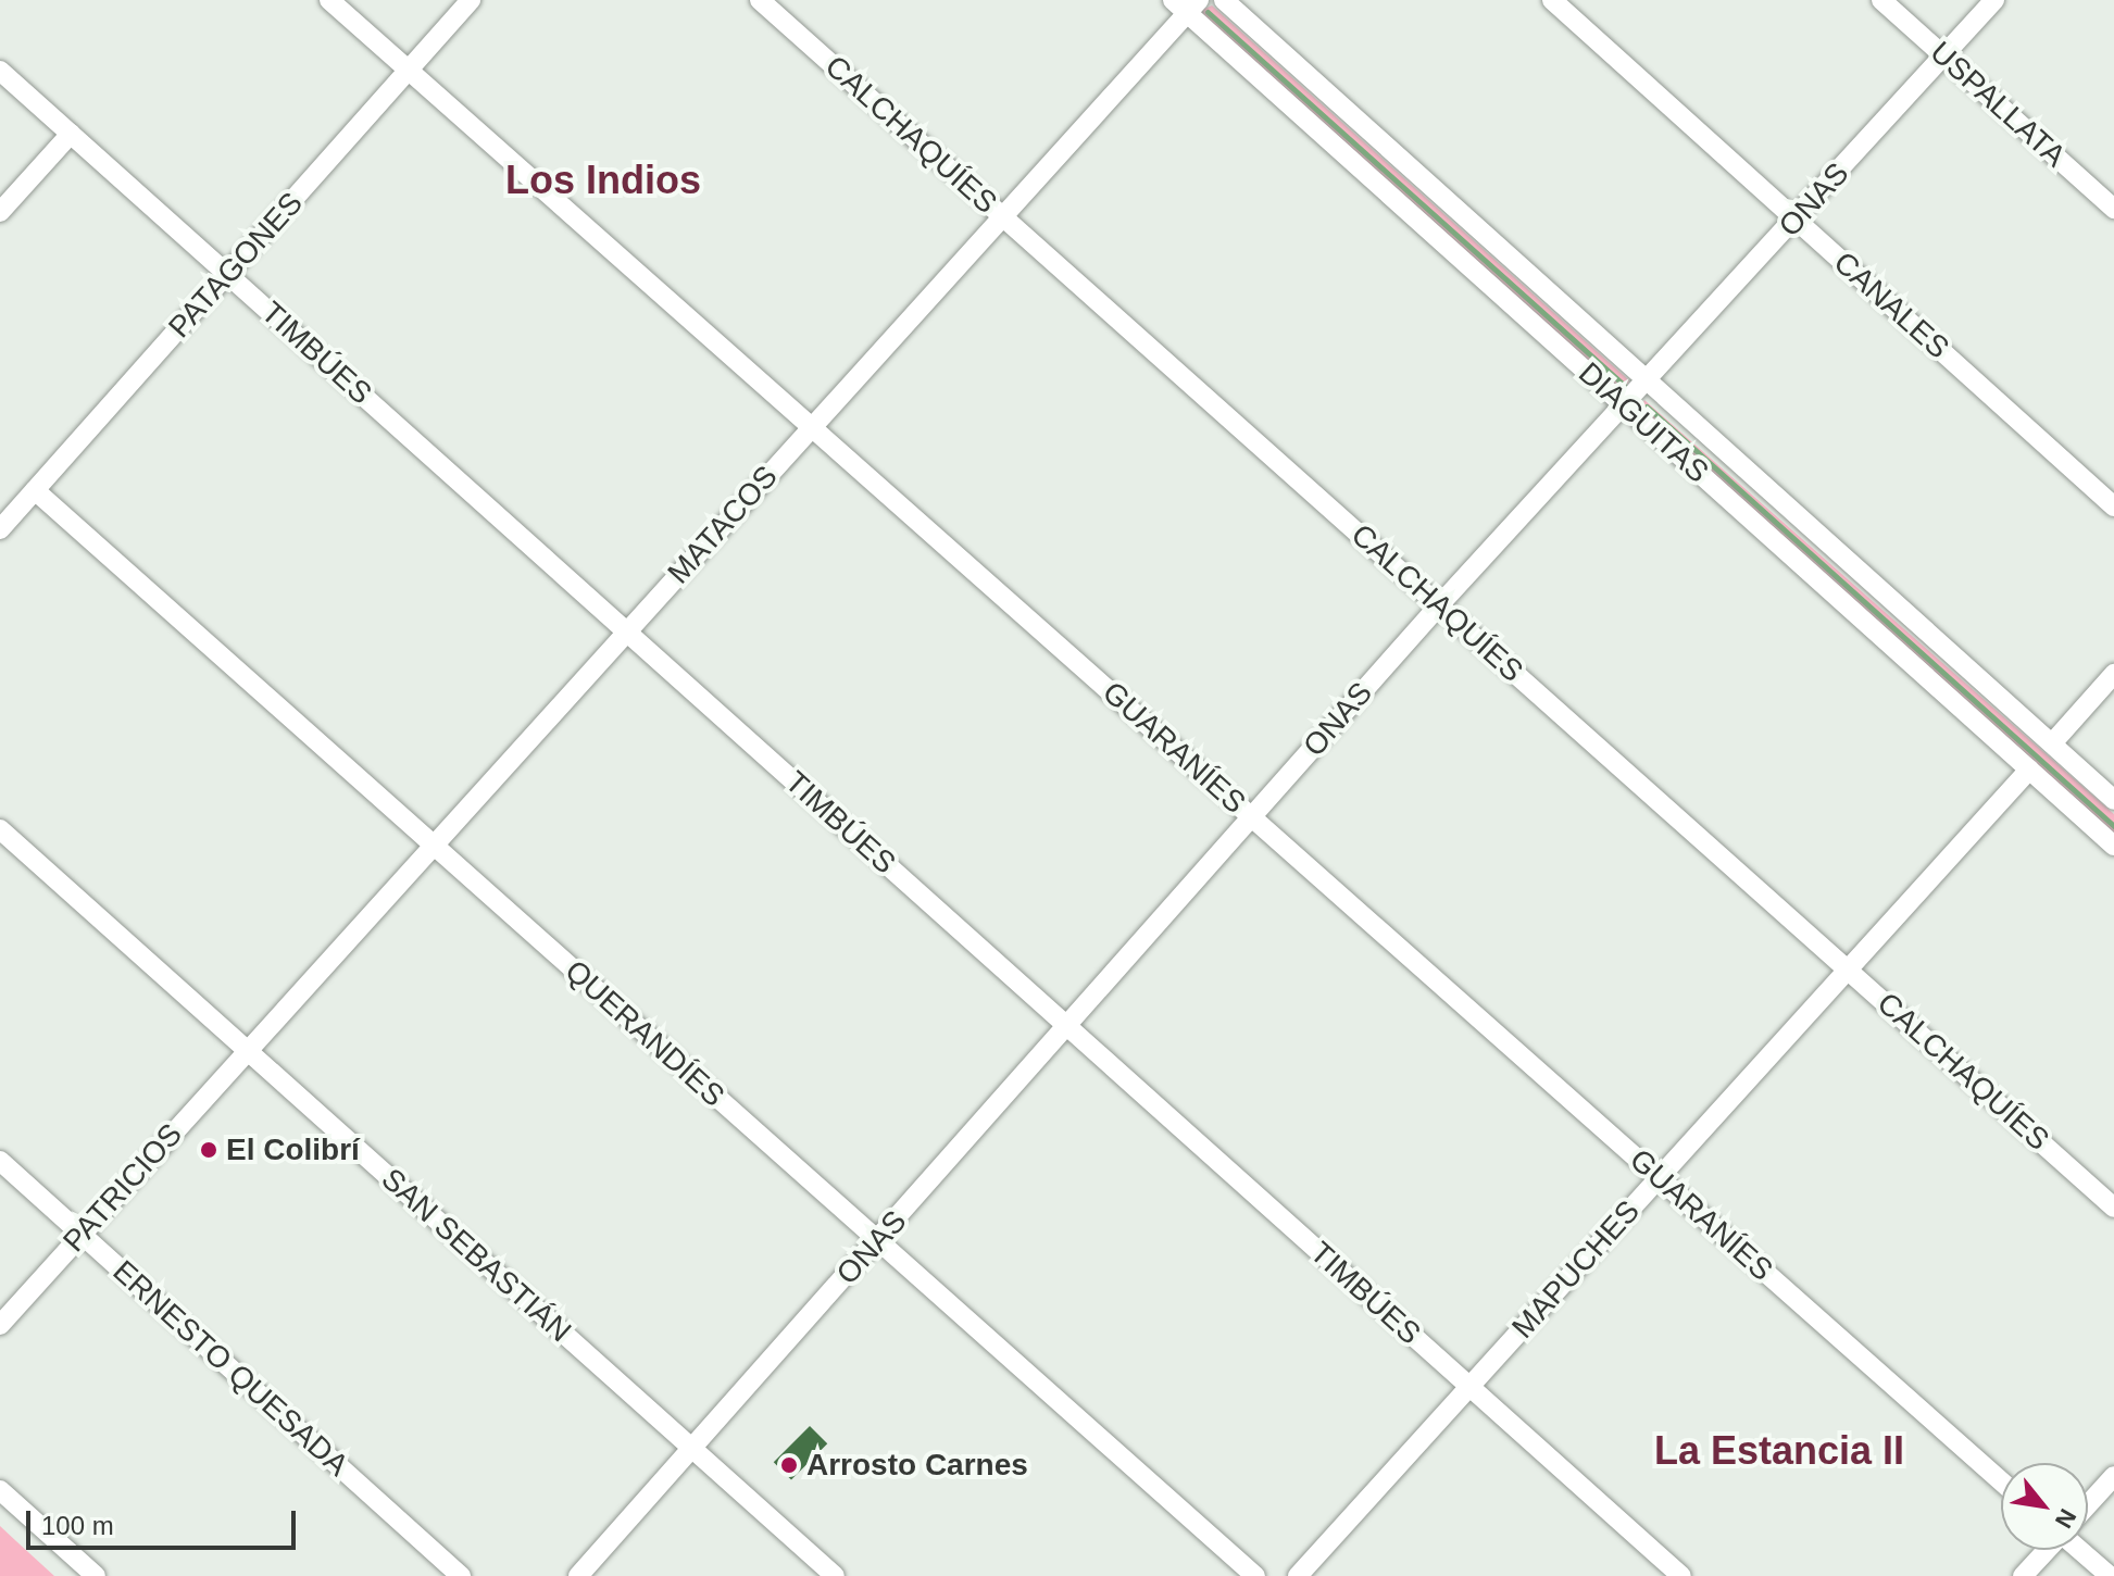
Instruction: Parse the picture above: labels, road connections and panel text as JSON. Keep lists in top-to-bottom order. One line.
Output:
{"streets":{"street":["USPALLATA","CALCHAQUÍES","ONAS","PATAGONES","CANALES","TIMBÚES","DIAGUITAS","MATACOS","GUARANÍES","QUERANDÍES","PATRICIOS","SAN SEBASTIÁN","MAPUCHES","ERNESTO QUESADA"]},"crossings":[["USPALLATA","ONAS"],["CALCHAQUÍES","ONAS"],["CALCHAQUÍES","MATACOS"],["CALCHAQUÍES","MAPUCHES"],["ONAS","CANALES"],["ONAS","TIMBÚES"],["ONAS","DIAGUITAS"],["ONAS","GUARANÍES"],["ONAS","QUERANDÍES"],["ONAS","SAN SEBASTIÁN"],["PATAGONES","TIMBÚES"],["PATAGONES","GUARANÍES"],["PATAGONES","QUERANDÍES"],["TIMBÚES","MATACOS"],["TIMBÚES","MAPUCHES"],["DIAGUITAS","MATACOS"],["DIAGUITAS","MAPUCHES"],["MATACOS","GUARANÍES"],["MATACOS","QUERANDÍES"],["MATACOS","PATRICIOS"],["MATACOS","SAN SEBASTIÁN"],["GUARANÍES","MAPUCHES"],["PATRICIOS","SAN SEBASTIÁN"],["PATRICIOS","ERNESTO QUESADA"]],"districts":["Los Indios","La Estancia II"],"places":["El Colibrí","Arrosto Carnes"],"scale_bar":"100 m","north":"bottom right"}
